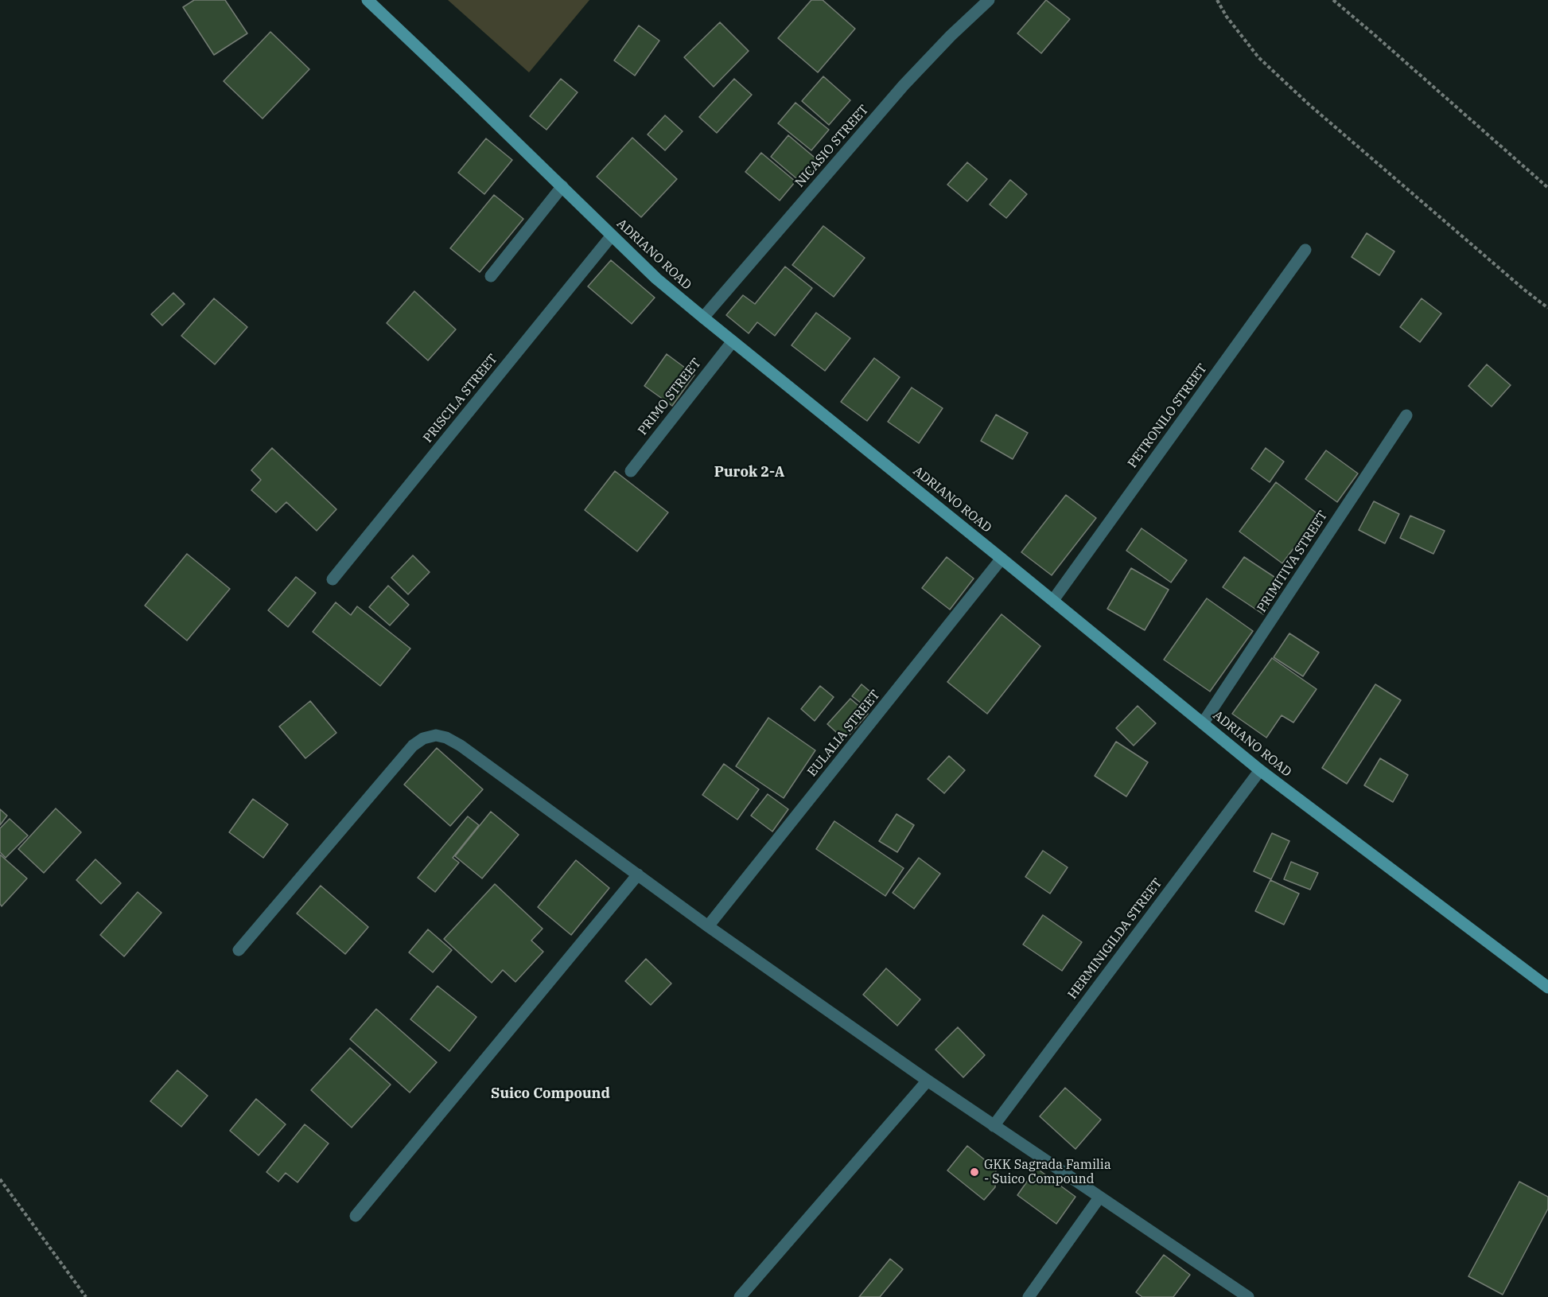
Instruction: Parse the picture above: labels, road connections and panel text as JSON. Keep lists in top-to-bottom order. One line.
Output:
{"streets":{"street":["NICASIO STREET","ADRIANO ROAD","PRIMO STREET","PRISCILA STREET","PETRONILO STREET","PRIMITIVA STREET","EULALIA STREET","HERMINIGILDA STREET"]},"crossings":[["NICASIO STREET","ADRIANO ROAD"],["ADRIANO ROAD","PRIMO STREET"],["ADRIANO ROAD","PRISCILA STREET"],["ADRIANO ROAD","PETRONILO STREET"],["ADRIANO ROAD","PRIMITIVA STREET"],["ADRIANO ROAD","EULALIA STREET"],["ADRIANO ROAD","HERMINIGILDA STREET"]],"districts":["Purok 2-A","Suico Compound"],"places":["GKK Sagrada Familia - Suico Compound"]}
